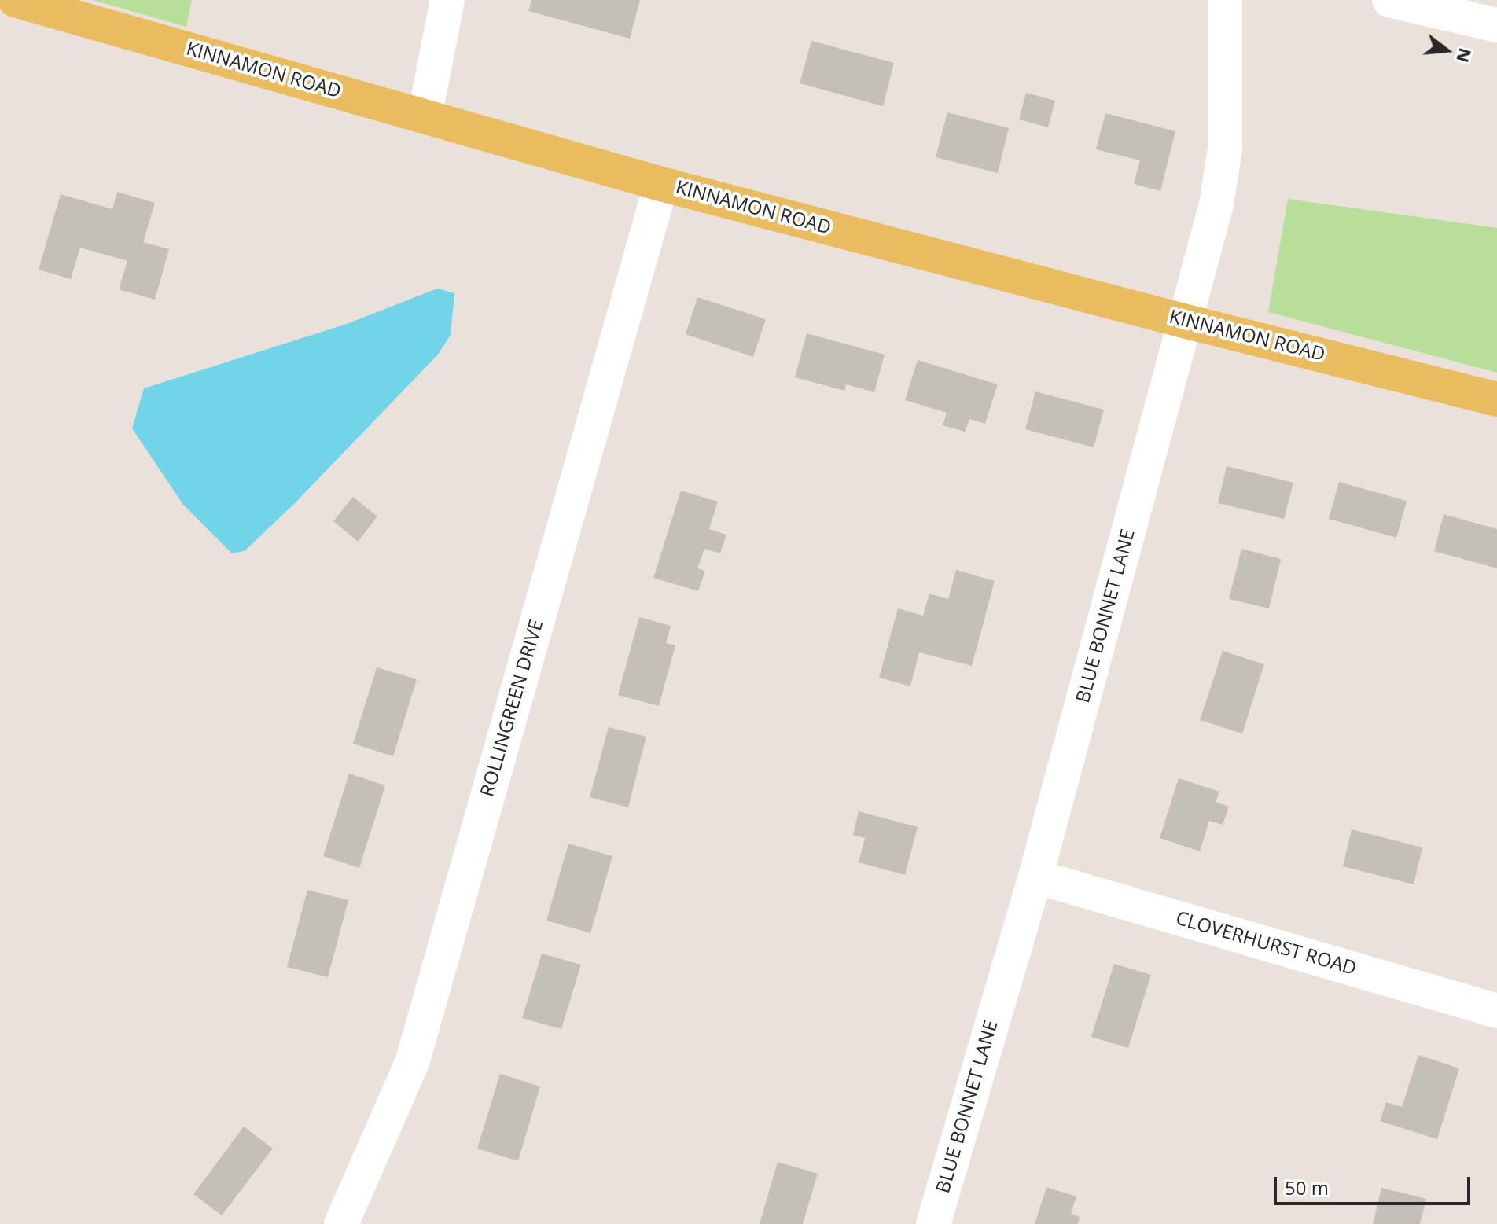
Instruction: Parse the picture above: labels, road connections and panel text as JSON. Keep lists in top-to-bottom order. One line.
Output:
{"streets":{"main road":["KINNAMON ROAD"],"street":["BLUE BONNET LANE","ROLLINGREEN DRIVE","CLOVERHURST ROAD"]},"crossings":[["KINNAMON ROAD","BLUE BONNET LANE"],["KINNAMON ROAD","ROLLINGREEN DRIVE"],["BLUE BONNET LANE","CLOVERHURST ROAD"]],"scale_bar":"50 m","north":"right"}
